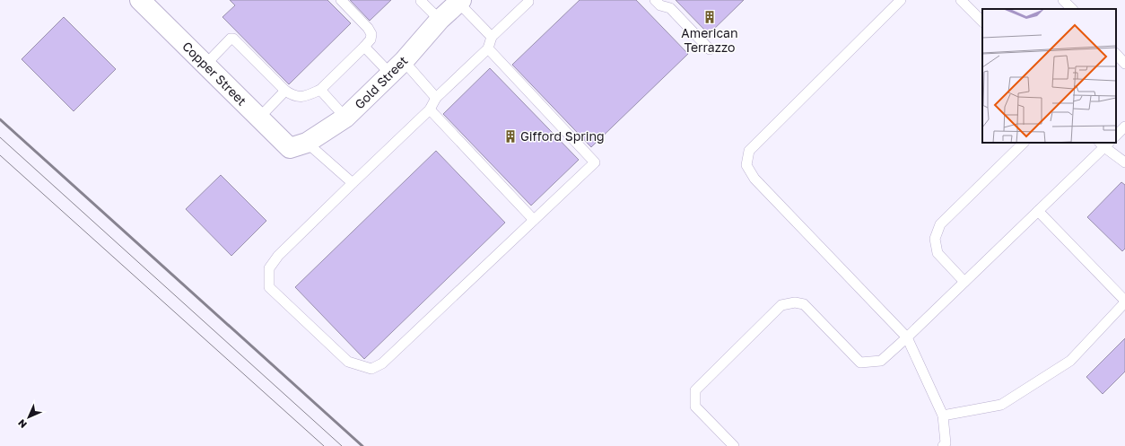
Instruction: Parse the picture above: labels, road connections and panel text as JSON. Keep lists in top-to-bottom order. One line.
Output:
{"streets":{"street":["Copper Street","Gold Street"]},"crossings":[["Copper Street","Gold Street"]],"places":{"building":["American Terrazzo","Gifford Spring"]},"north":"bottom left"}
